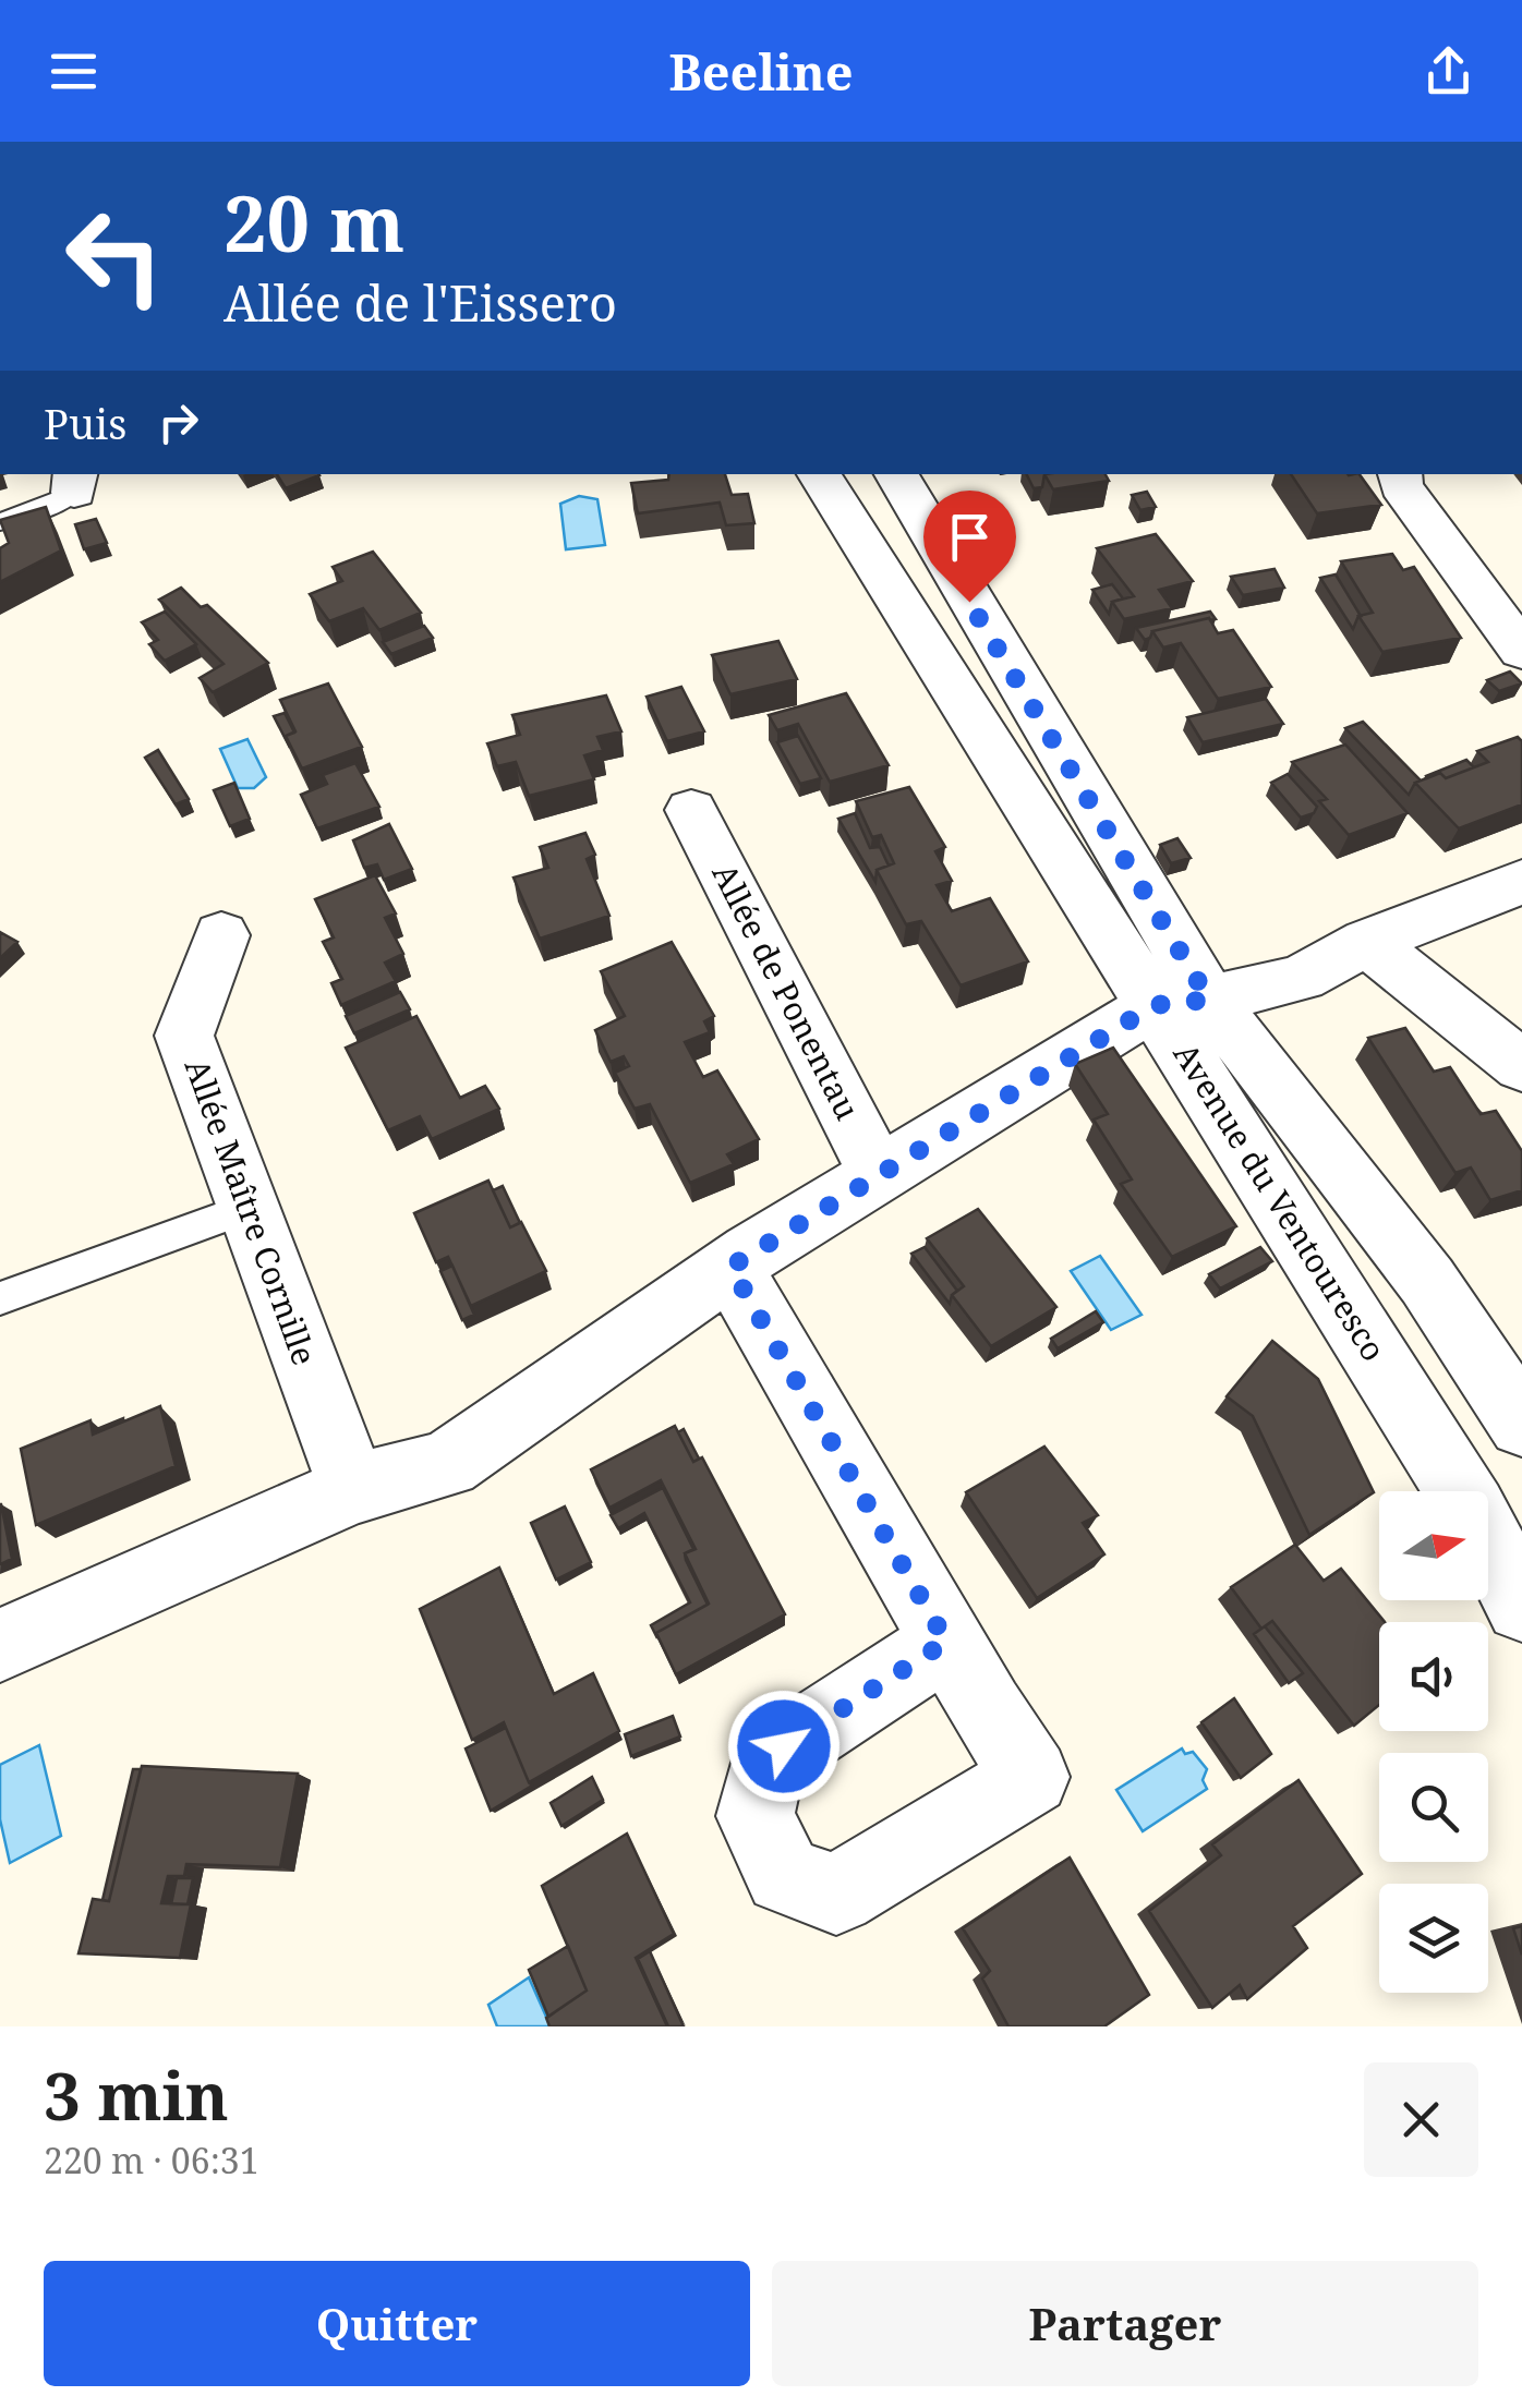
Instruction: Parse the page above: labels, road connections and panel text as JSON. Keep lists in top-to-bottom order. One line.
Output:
{"streets":{"street":["Allée de Ponentau","Avenue du Ventouresco","Allée Maître Cornille"]},"north":"right","page":{"header":"Beeline","turn":["20 m","Allée de l'Eissero"],"then":"Puis","heading":["3 min","220 m · 06:31"],"buttons":["Quitter","Partager"]}}
